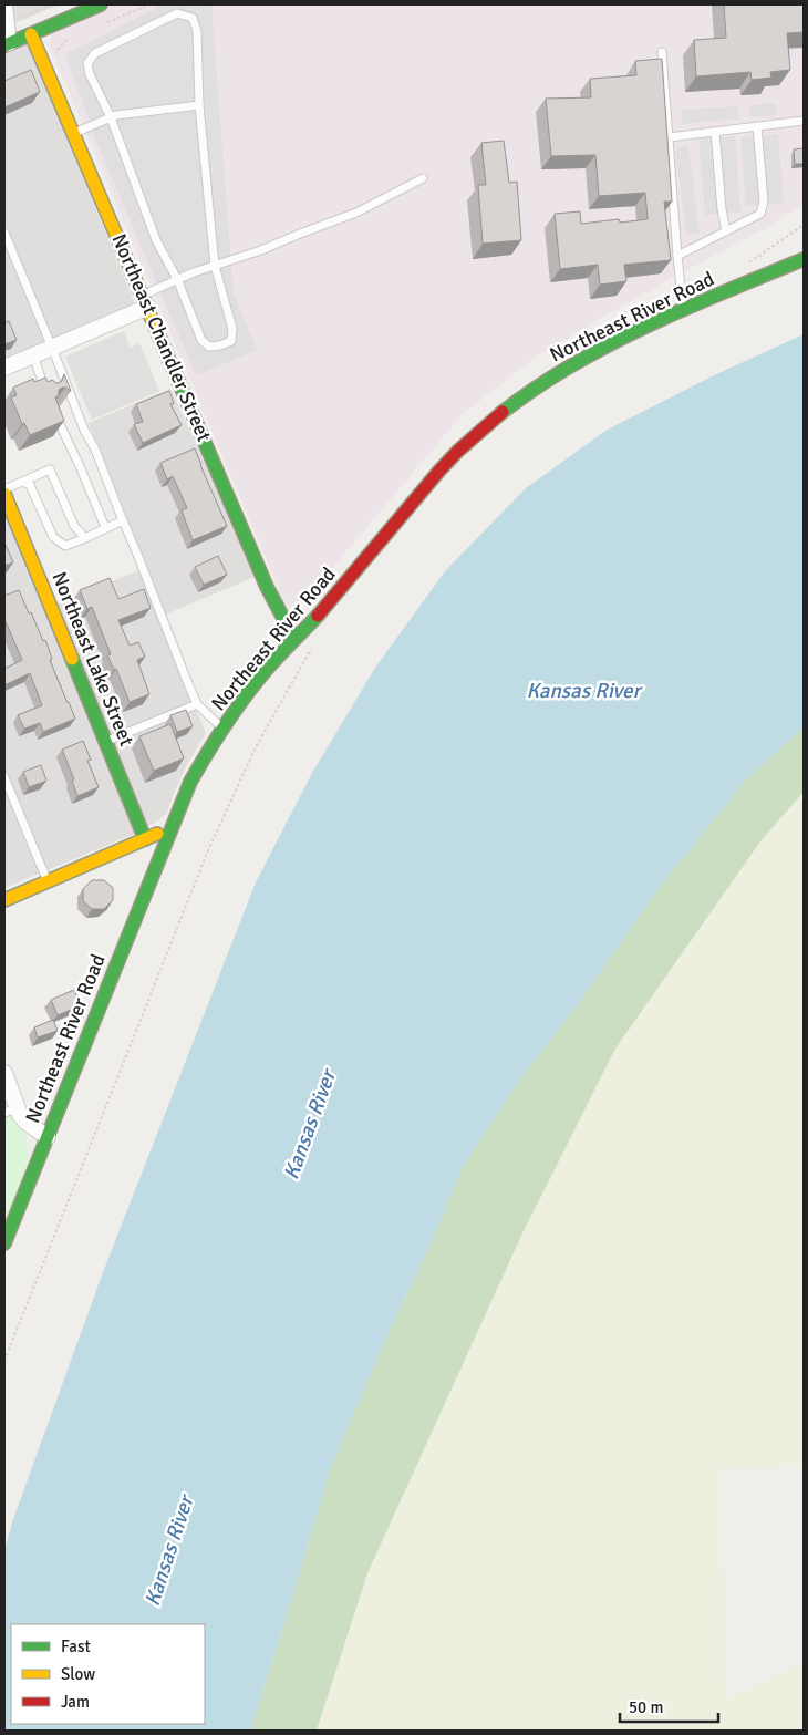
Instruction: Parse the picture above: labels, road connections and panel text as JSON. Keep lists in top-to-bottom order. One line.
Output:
{"streets":{"street":["Northeast River Road","Northeast Chandler Street","Northeast Lake Street"]},"crossings":[["Northeast River Road","Northeast Chandler Street"]],"water":["Kansas River"],"legend":["Fast","Slow","Jam"],"scale_bar":"50 m"}
